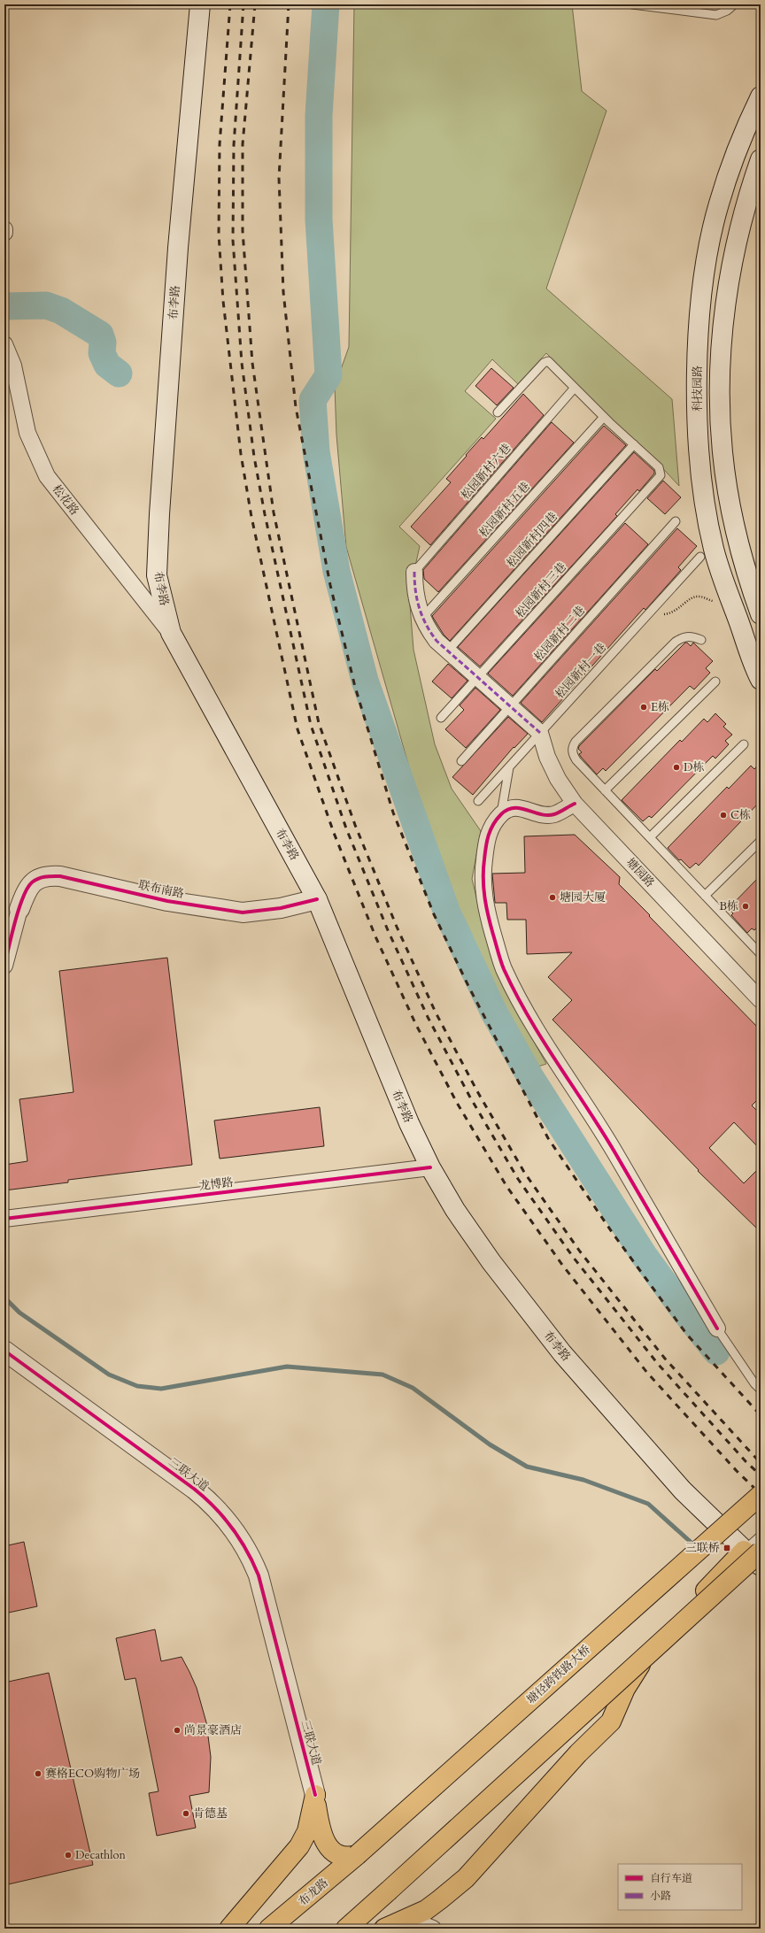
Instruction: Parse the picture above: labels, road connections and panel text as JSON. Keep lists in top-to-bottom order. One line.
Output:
{"streets":{"main road":["布李路","科技园路","联布南路","三联大道","塘径跨铁路大桥","布龙路"],"street":["松花路","塘园路","龙博路"],"lane":["松园新村六巷","松园新村五巷","松园新村四巷","松园新村三巷","松园新村二巷","松园新村一巷"]},"crossings":[["布李路","松花路"],["布李路","联布南路"],["布李路","龙博路"],["松园新村四巷","松园新村三巷"],["松园新村一巷","塘园路"],["塘径跨铁路大桥","布龙路"]],"places":{"other":["E栋","D栋","C栋","塘园大厦","B栋","尚景豪酒店","赛格ECO购物广场","肯德基","Decathlon"],"transit":["三联桥"]},"legend":["自行车道","小路"]}
